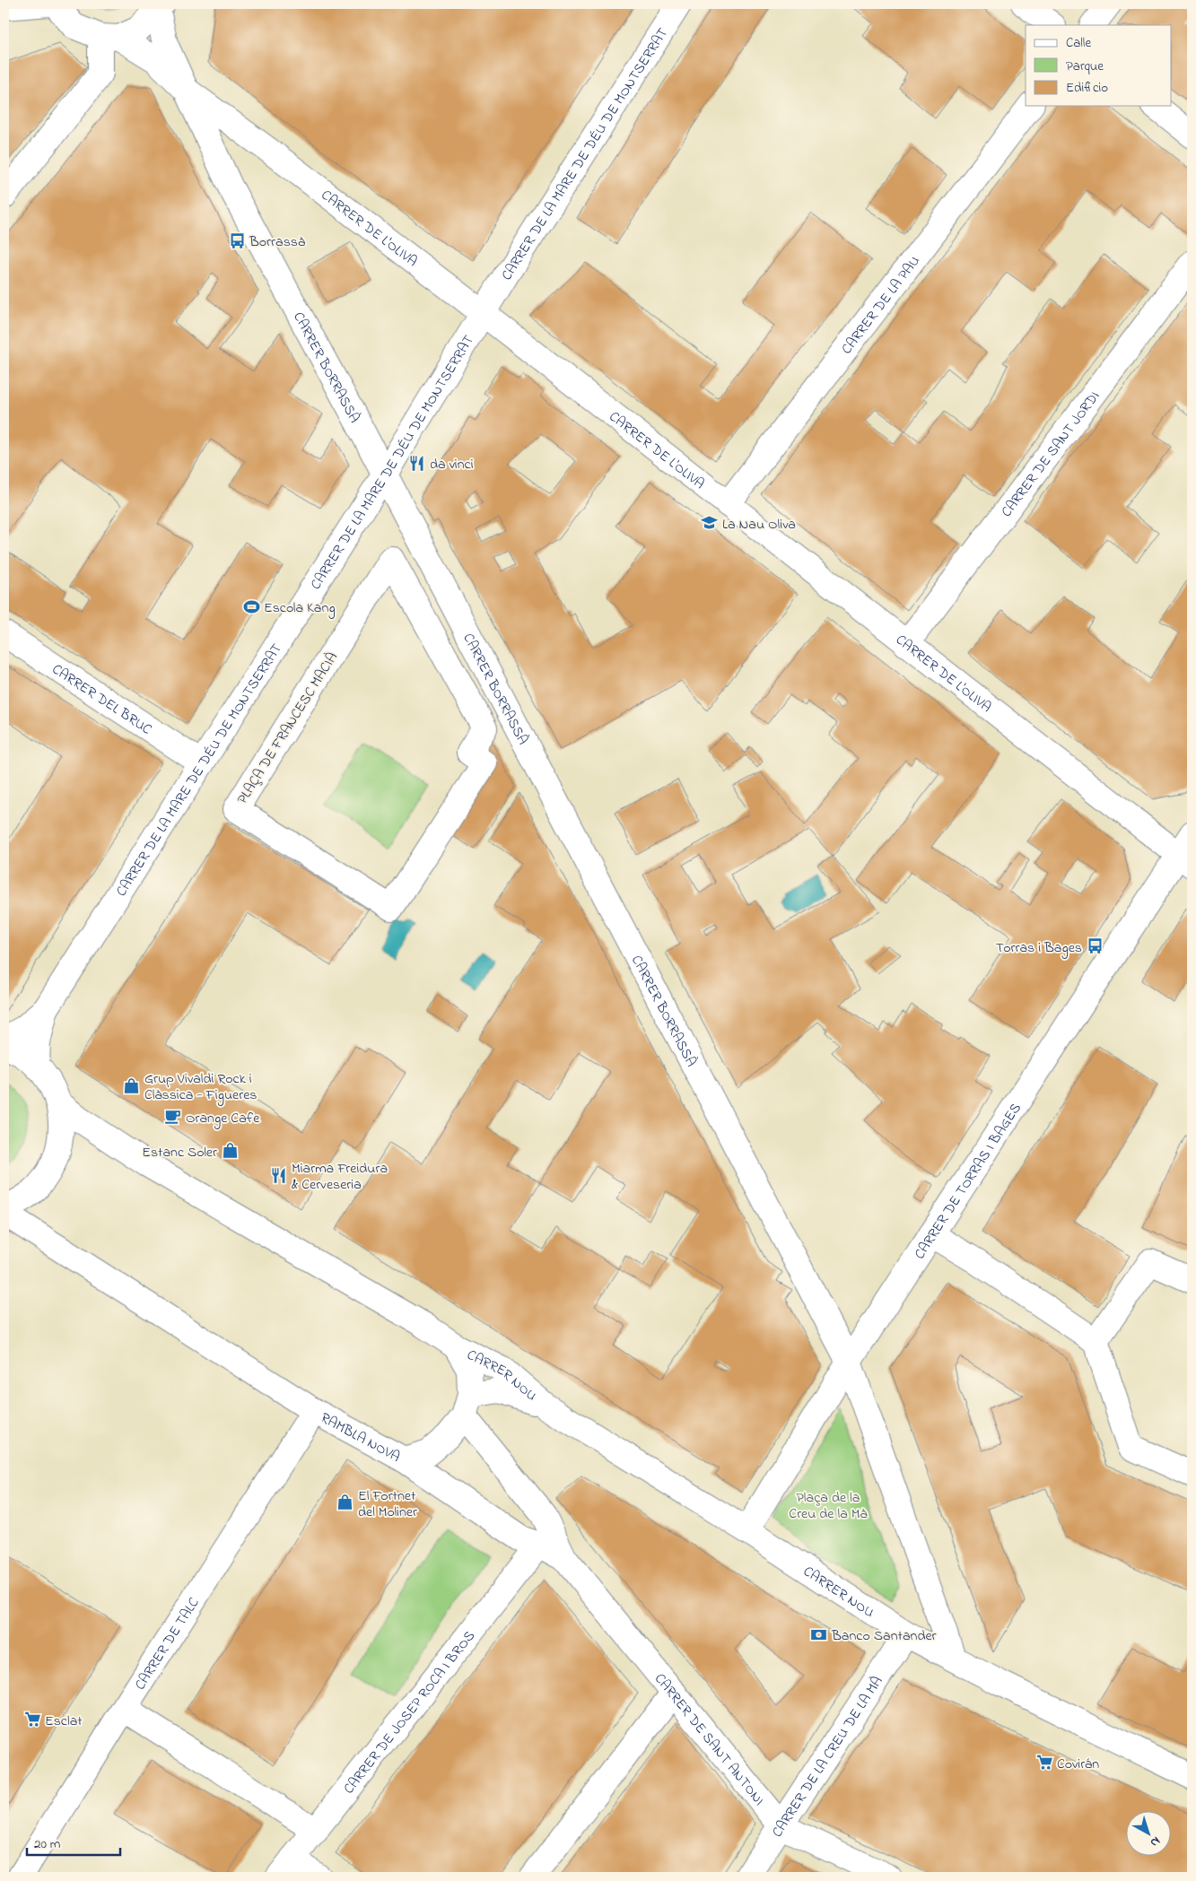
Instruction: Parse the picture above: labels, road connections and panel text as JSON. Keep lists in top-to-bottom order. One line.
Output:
{"streets":{"street":["CARRER DE LA MARE DE DÉU DE MONTSERRAT","CARRER DE L'OLIVA","CARRER DE LA PAU","CARRER BORRASSÀ","CARRER DE SANT JORDI","CARRER DEL BRUC","PLAÇA DE FRANCESC MACIÀ","CARRER DE TORRAS I BAGES","CARRER NOU","RAMBLA NOVA","CARRER DE TALC","CARRER DE JOSEP ROCA I BROS","CARRER DE SANT ANTONI","CARRER DE LA CREU DE LA MÀ"]},"crossings":[["CARRER DE LA MARE DE DÉU DE MONTSERRAT","CARRER DE L'OLIVA"],["CARRER DE LA MARE DE DÉU DE MONTSERRAT","CARRER BORRASSÀ"],["CARRER DE LA MARE DE DÉU DE MONTSERRAT","CARRER DEL BRUC"],["CARRER DE L'OLIVA","CARRER DE LA PAU"],["CARRER DE L'OLIVA","CARRER BORRASSÀ"],["CARRER DE L'OLIVA","CARRER DE SANT JORDI"],["CARRER DE L'OLIVA","CARRER DE TORRAS I BAGES"],["CARRER BORRASSÀ","CARRER DE TORRAS I BAGES"],["CARRER DE TORRAS I BAGES","CARRER NOU"],["CARRER NOU","RAMBLA NOVA"],["CARRER NOU","CARRER DE SANT ANTONI"],["CARRER NOU","CARRER DE LA CREU DE LA MÀ"],["RAMBLA NOVA","CARRER DE TALC"],["RAMBLA NOVA","CARRER DE SANT ANTONI"],["CARRER DE JOSEP ROCA I BROS","CARRER DE SANT ANTONI"],["CARRER DE SANT ANTONI","CARRER DE LA CREU DE LA MÀ"]],"parks":["Plaça de la Creu de la Mà"],"places":{"bus stop":["Borrassà","Torras i Bages"],"restaurant":["da vinci","Miarma Freidura & Cerveseria"],"school or university":["La Nau Oliva"],"sports":["Escola Kang"],"shop":["Grup Vivaldi Rock i Clàssica - Figueres","Estanc Soler","El Fortnet del Moliner"],"cafe":["Orange Cafe"],"bank":["Banco Santander"],"supermarket":["Esclat","Covirán"]},"legend":["Calle","Parque","Edificio"],"scale_bar":"20 m","north":"bottom right"}
